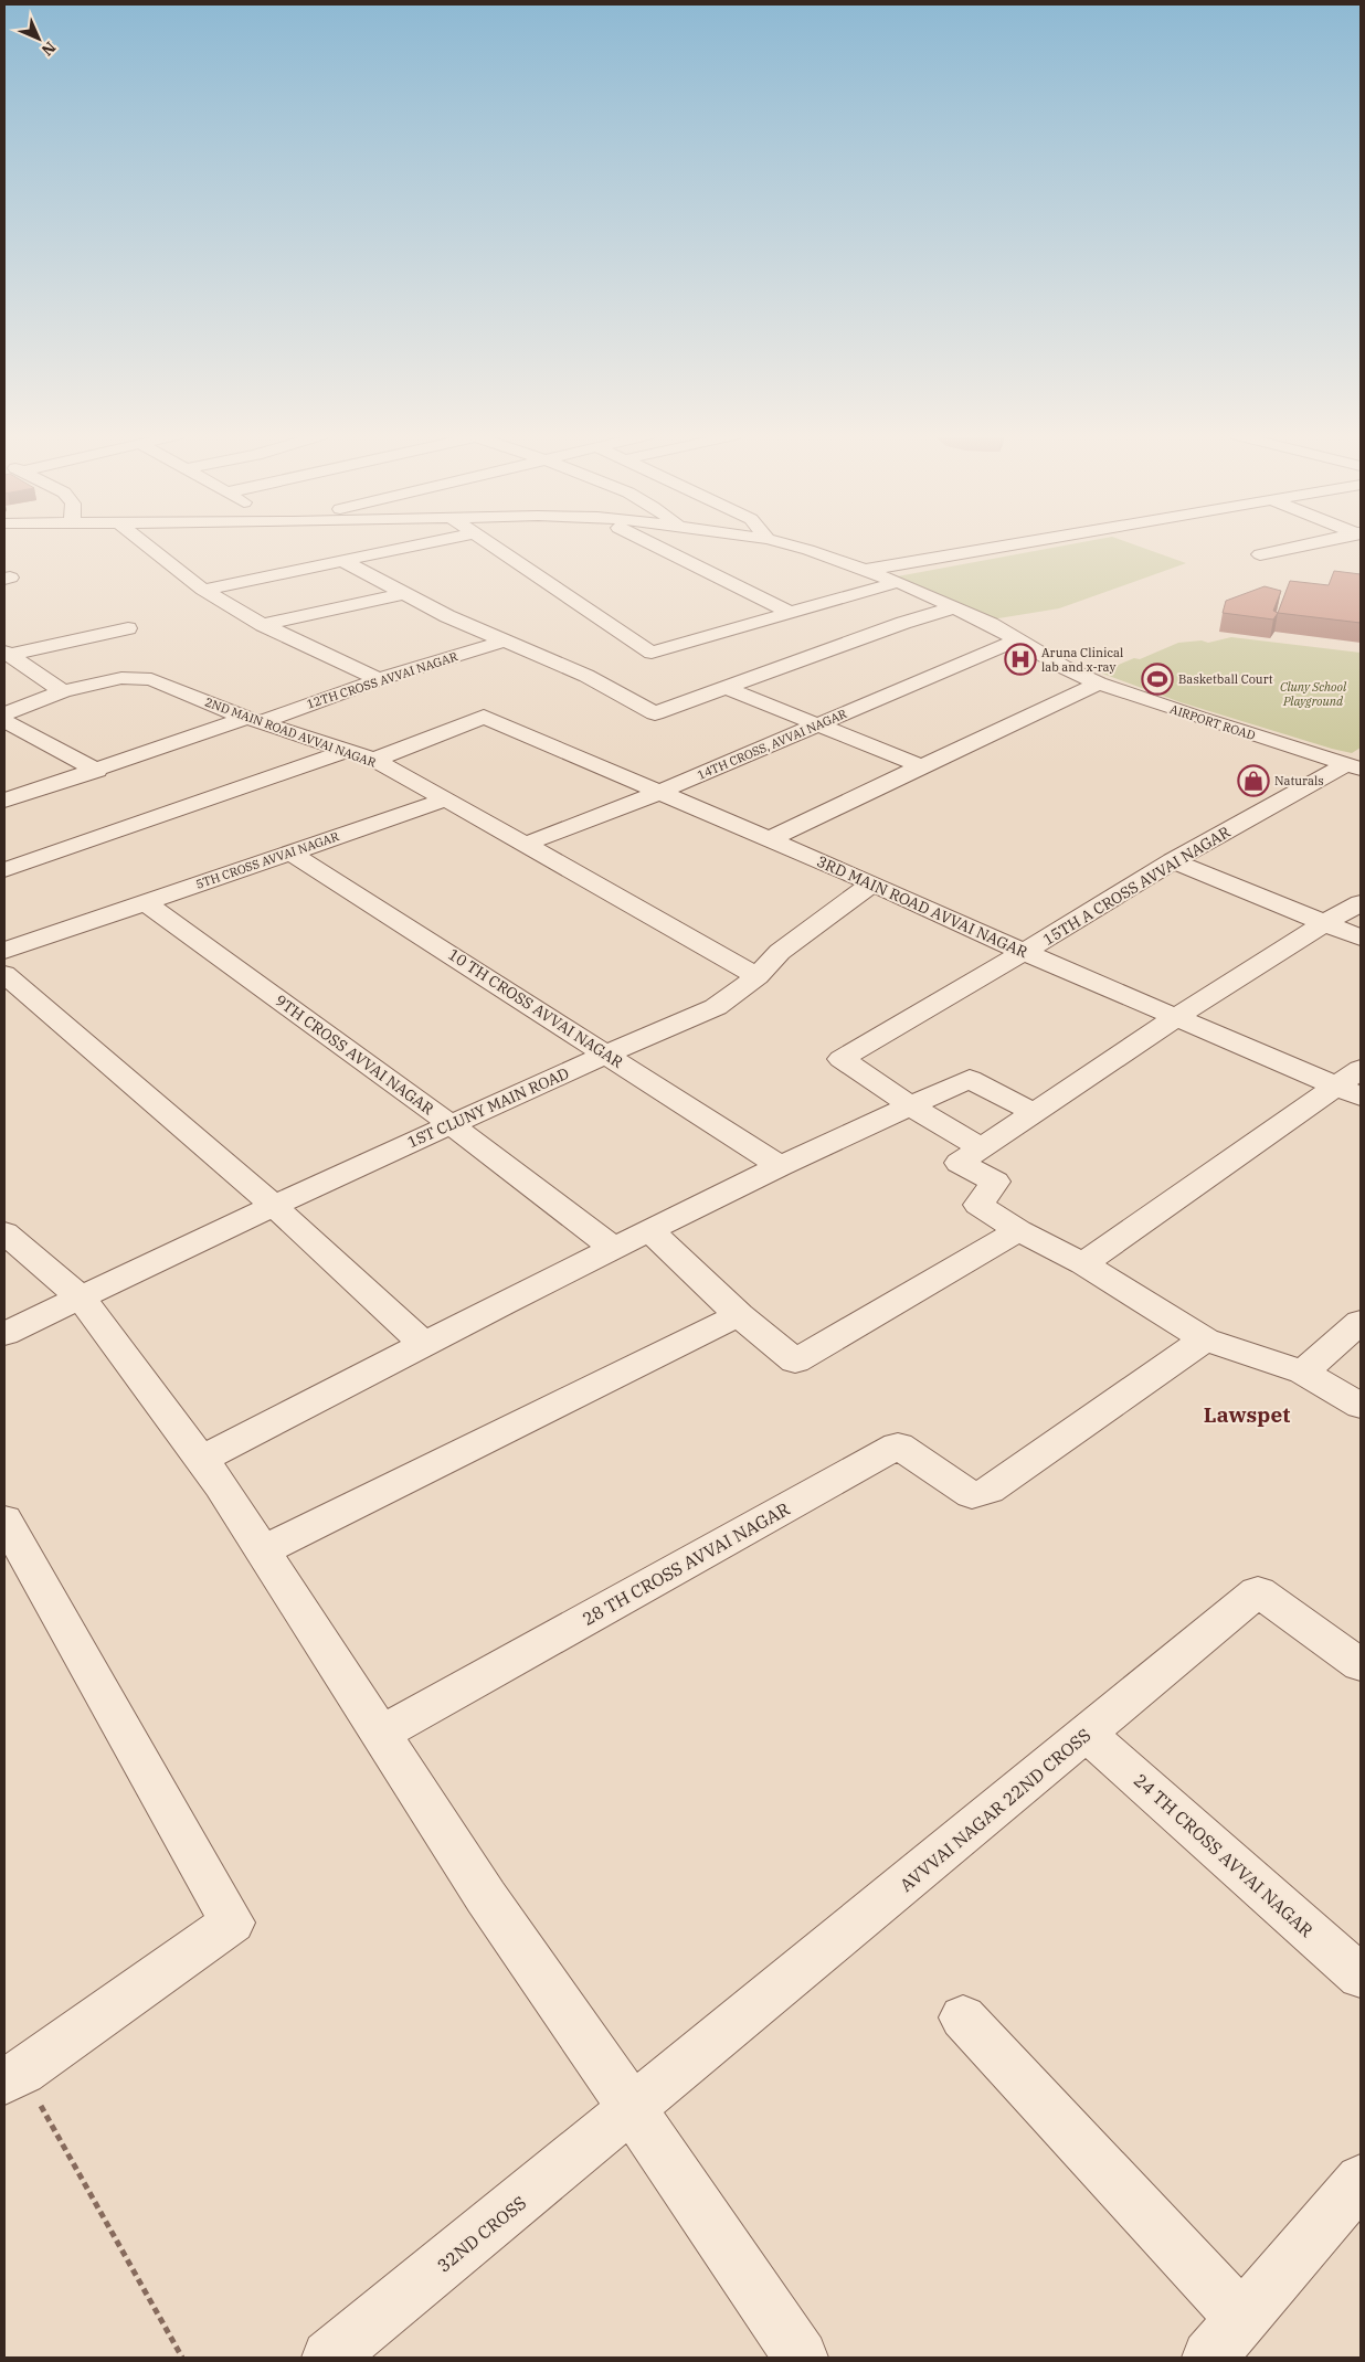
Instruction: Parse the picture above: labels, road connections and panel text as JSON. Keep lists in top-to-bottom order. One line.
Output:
{"streets":{"street":["12TH CROSS AVVAI NAGAR","AIRPORT ROAD","2ND MAIN ROAD AVVAI NAGAR","14TH CROSS, AVVAI NAGAR","5TH CROSS AVVAI NAGAR","15TH A CROSS AVVAI NAGAR","3RD MAIN ROAD AVVAI NAGAR","10 TH CROSS AVVAI NAGAR","9TH CROSS AVVAI NAGAR","1ST CLUNY MAIN ROAD","28 TH CROSS AVVAI NAGAR","AVVVAI NAGAR 22ND CROSS","24 TH CROSS AVVAI NAGAR","32ND CROSS"]},"crossings":[["12TH CROSS AVVAI NAGAR","2ND MAIN ROAD AVVAI NAGAR"],["AIRPORT ROAD","14TH CROSS, AVVAI NAGAR"],["AIRPORT ROAD","15TH A CROSS AVVAI NAGAR"],["2ND MAIN ROAD AVVAI NAGAR","5TH CROSS AVVAI NAGAR"],["2ND MAIN ROAD AVVAI NAGAR","3RD MAIN ROAD AVVAI NAGAR"],["14TH CROSS, AVVAI NAGAR","3RD MAIN ROAD AVVAI NAGAR"],["5TH CROSS AVVAI NAGAR","10 TH CROSS AVVAI NAGAR"],["5TH CROSS AVVAI NAGAR","9TH CROSS AVVAI NAGAR"],["15TH A CROSS AVVAI NAGAR","3RD MAIN ROAD AVVAI NAGAR"],["3RD MAIN ROAD AVVAI NAGAR","1ST CLUNY MAIN ROAD"],["10 TH CROSS AVVAI NAGAR","1ST CLUNY MAIN ROAD"],["9TH CROSS AVVAI NAGAR","1ST CLUNY MAIN ROAD"],["AVVVAI NAGAR 22ND CROSS","24 TH CROSS AVVAI NAGAR"],["AVVVAI NAGAR 22ND CROSS","32ND CROSS"]],"districts":["Lawspet"],"parks":["Cluny School Playground"],"places":{"hospital":["Aruna Clinical lab and x-ray"],"sports":["Basketball Court"],"shop":["Naturals"]},"north":"bottom right"}
